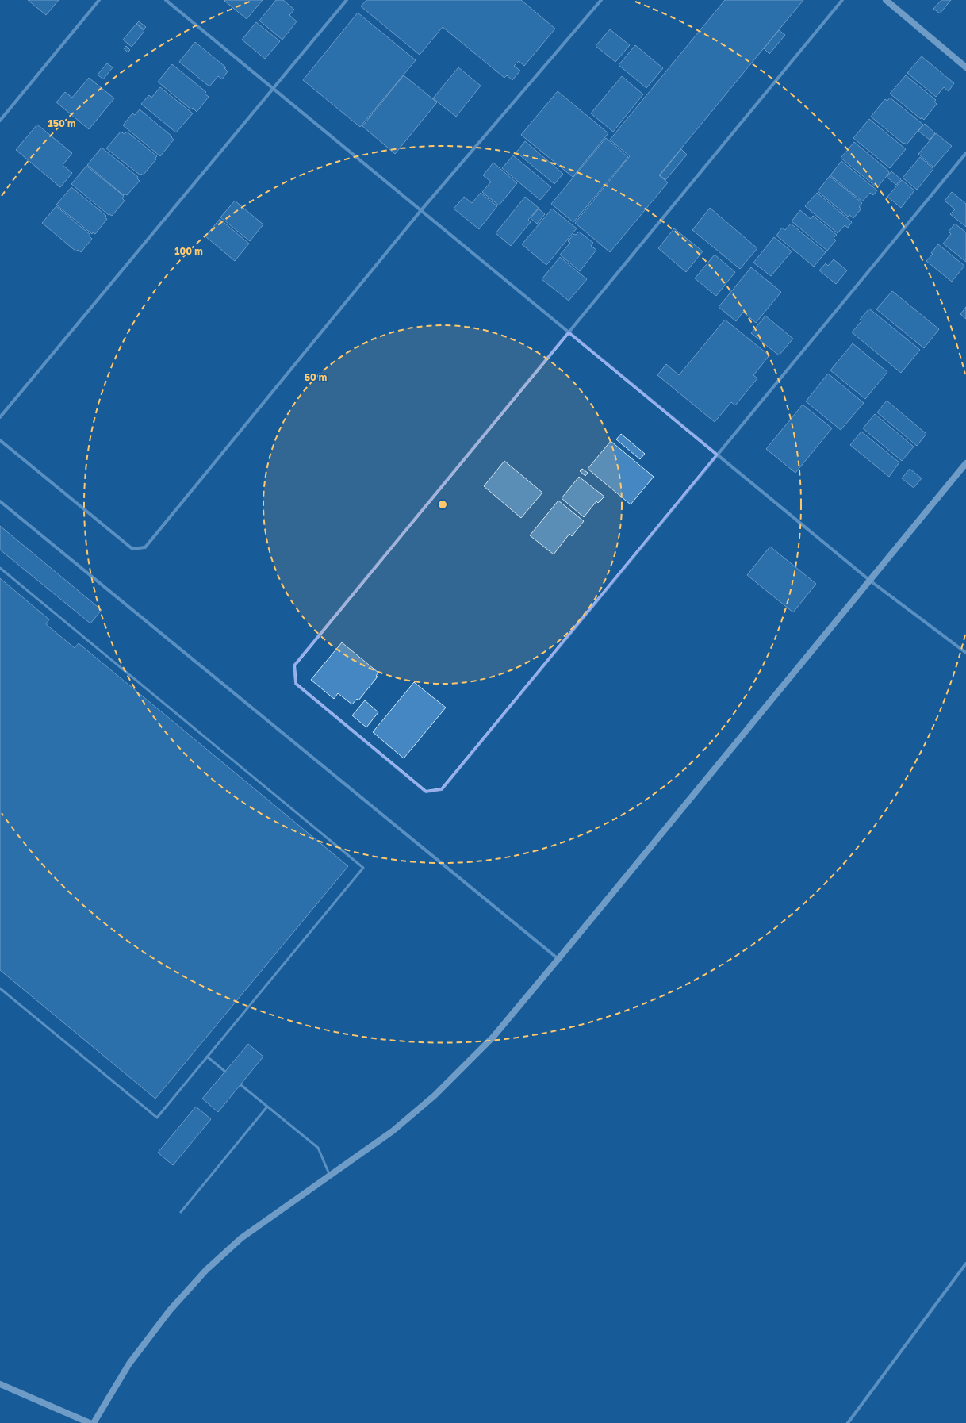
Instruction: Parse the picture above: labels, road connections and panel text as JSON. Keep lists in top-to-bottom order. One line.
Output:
{"rings":["150 m","100 m","50 m"]}
